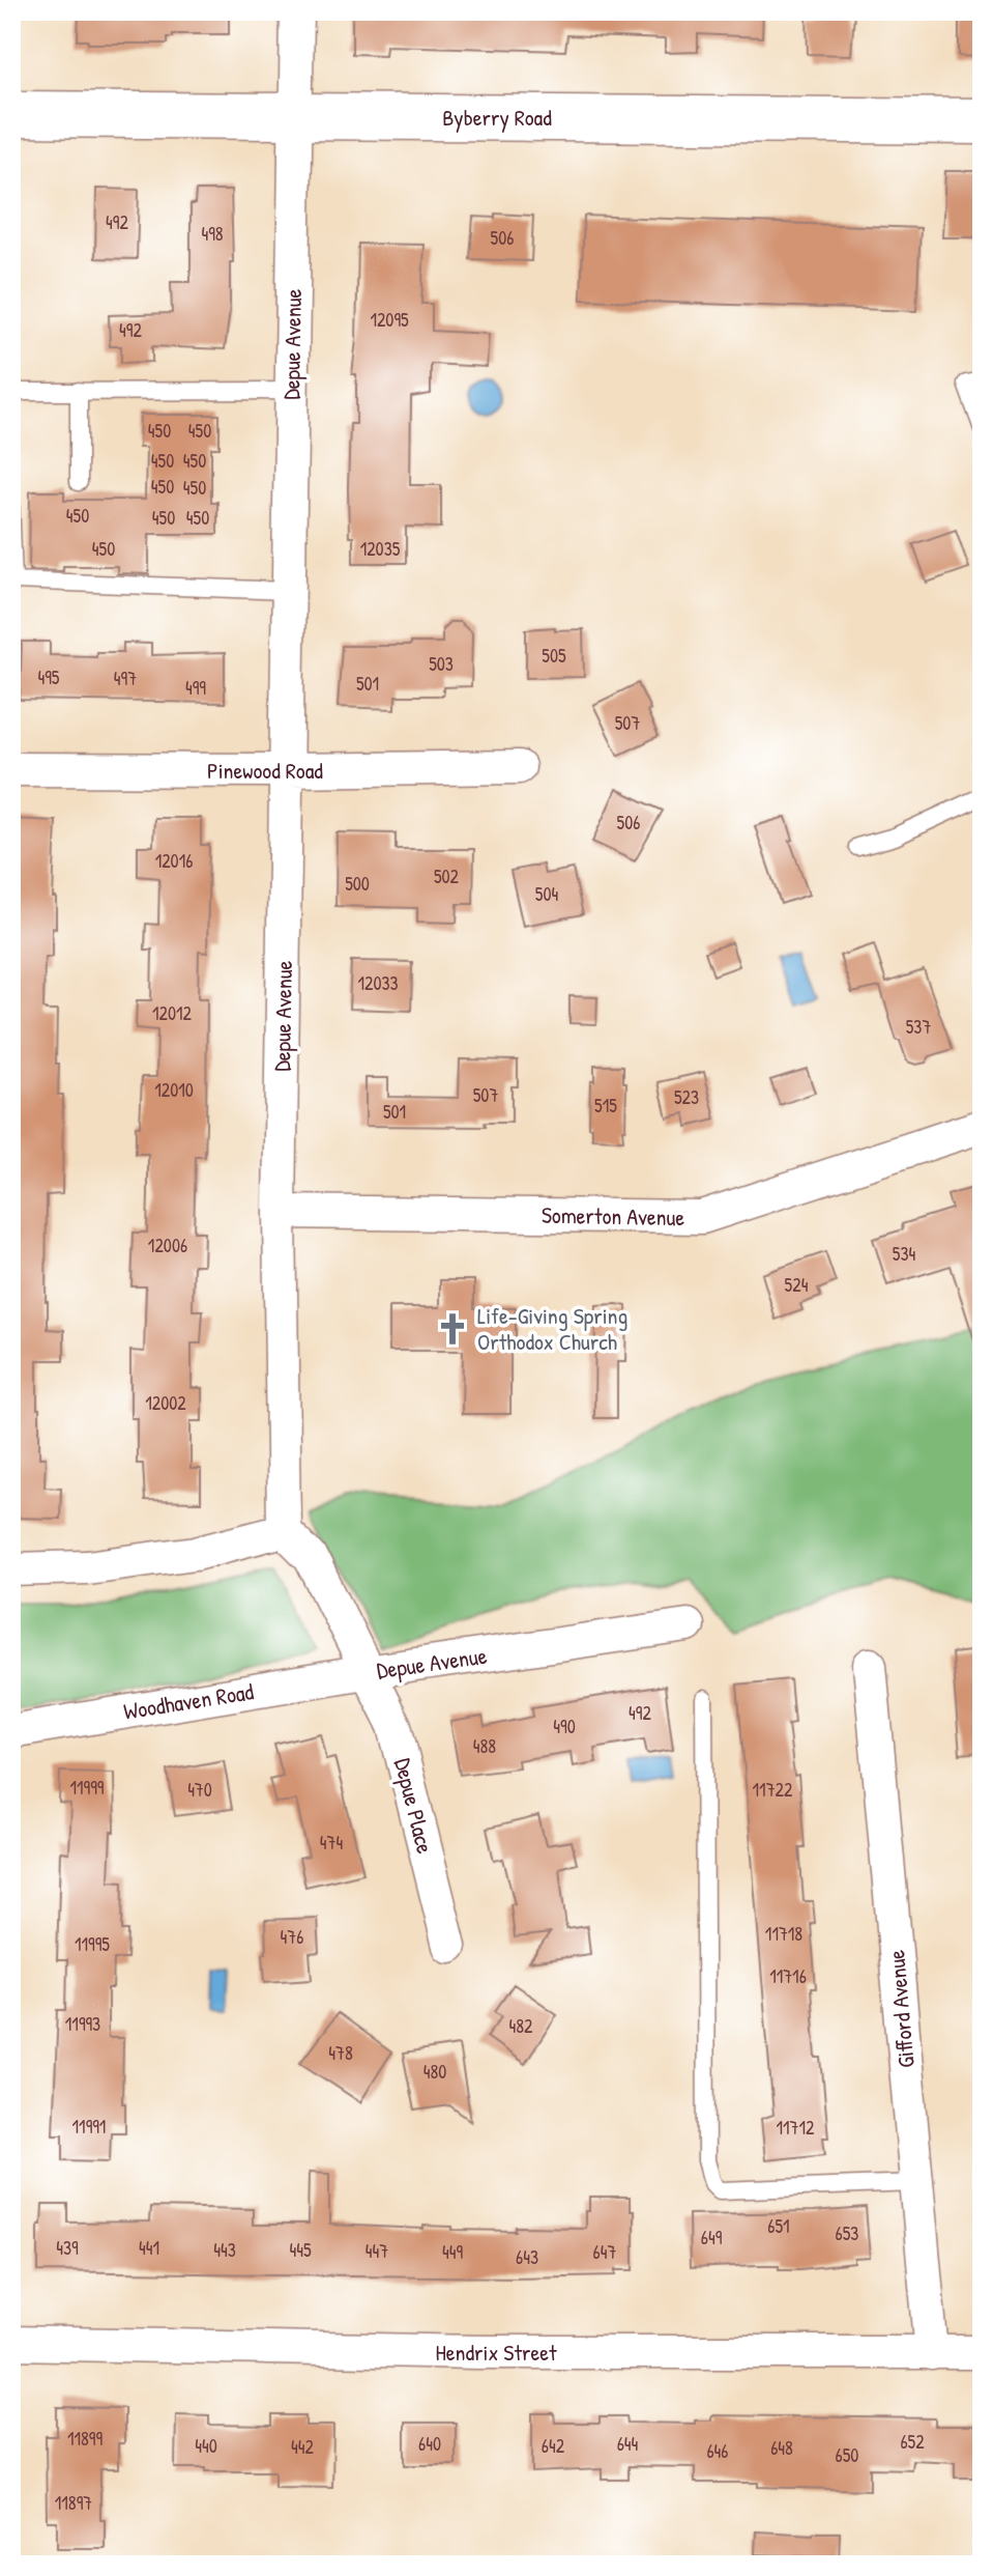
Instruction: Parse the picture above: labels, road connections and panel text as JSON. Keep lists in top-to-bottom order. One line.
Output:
{"streets":{"main road":["Byberry Road"],"street":["Depue Avenue","Pinewood Road","Somerton Avenue","Woodhaven Road","Depue Place","Gifford Avenue","Hendrix Street"]},"crossings":[["Byberry Road","Depue Avenue"],["Depue Avenue","Pinewood Road"],["Depue Avenue","Somerton Avenue"],["Depue Avenue","Woodhaven Road"],["Depue Avenue","Depue Place"],["Woodhaven Road","Depue Place"],["Gifford Avenue","Hendrix Street"]],"places":{"church":["Life-Giving Spring Orthodox Church"]},"house_numbers":["492","498","506","12095","492","450","450","450","450","450","450","450","450","450","450","12035","505","503","495","497","501","499","507","506","12016","502","500","504","12033","12012","537","12010","507","523","515","501","12006","534","524","12002","492","490","488","11999","470","11722","474","11718","476","11995","11716","11993","482","478","480","11991","11712","651","653","649","439","441","443","445","447","449","647","643","11899","652","640","644","440","642","442","648","646","650","11897"]}
